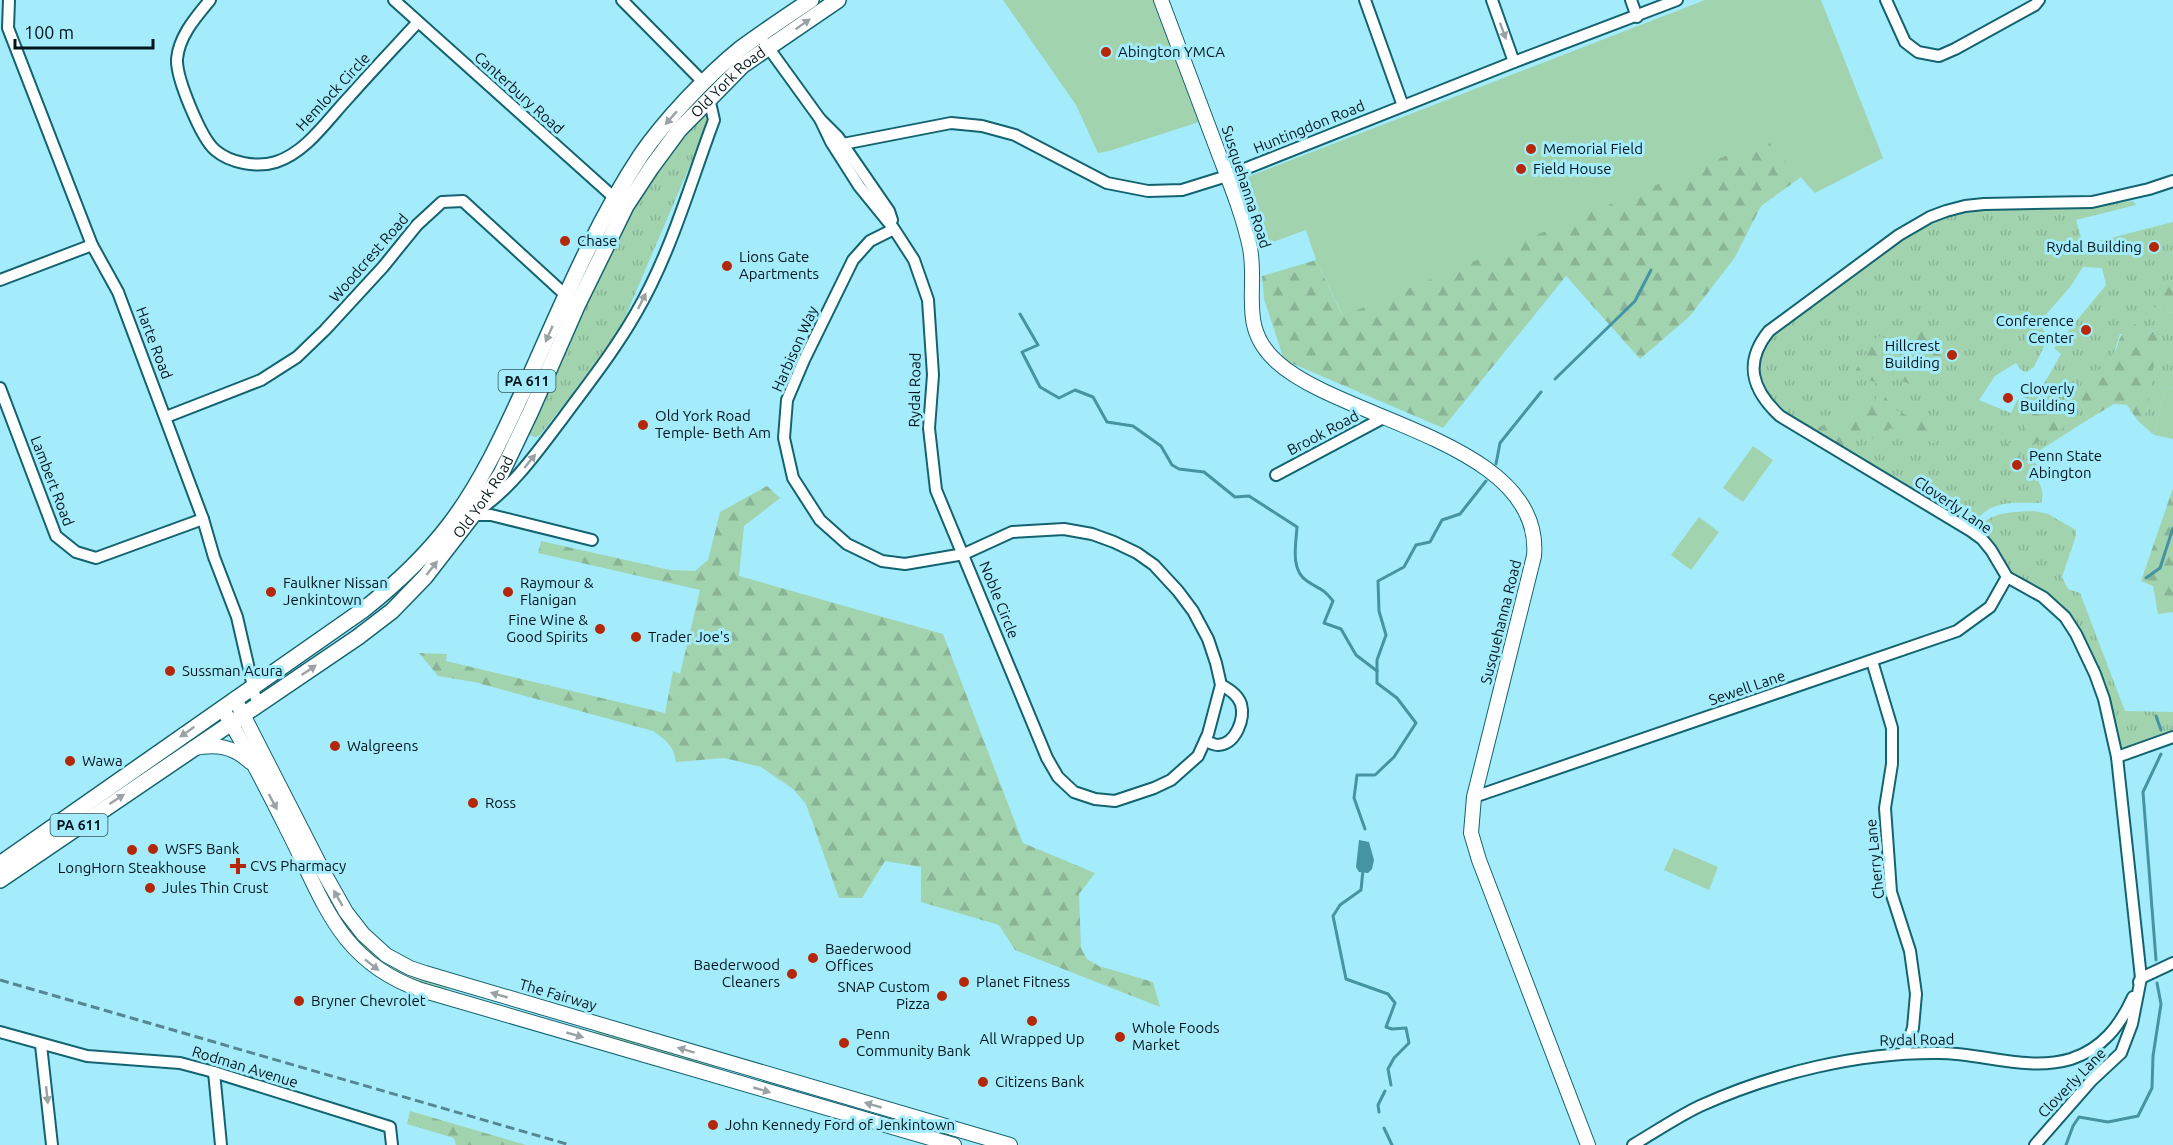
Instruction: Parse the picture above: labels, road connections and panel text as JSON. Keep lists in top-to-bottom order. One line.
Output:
{"streets":{"highway":["Old York Road","PA 611"],"main road":["Susquehanna Road","The Fairway"],"street":["Hemlock Circle","Canterbury Road","Huntingdon Road","Woodcrest Road","Harte Road","Harbison Way","Rydal Road","Brook Road","Lambert Road","Cloverly Lane","Noble Circle","Sewell Lane","Cherry Lane","Rodman Avenue"]},"crossings":[["Old York Road","Canterbury Road"],["Old York Road","Woodcrest Road"],["Old York Road","Harte Road"],["Old York Road","Rydal Road"],["Old York Road","The Fairway"],["Hemlock Circle","Canterbury Road"],["Huntingdon Road","Susquehanna Road"],["Huntingdon Road","Rydal Road"],["Susquehanna Road","Brook Road"],["Susquehanna Road","Sewell Lane"],["Woodcrest Road","Harte Road"],["Harte Road","Lambert Road"],["Harbison Way","Rydal Road"],["Harbison Way","Noble Circle"],["Rydal Road","Cloverly Lane"],["Rydal Road","Noble Circle"],["Rydal Road","Cherry Lane"],["Cloverly Lane","Sewell Lane"],["Sewell Lane","Cherry Lane"]],"places":{"other":["Abington YMCA","Memorial Field","Field House","Chase","Rydal Building","Lions Gate Apartments","Conference Center","Hillcrest Building","Cloverly Building","Old York Road Temple- Beth Am","Penn State Abington","Faulkner Nissan Jenkintown","Raymour & Flanigan","Fine Wine & Good Spirits","Trader Joe's","Sussman Acura","Walgreens","Wawa","Ross","WSFS Bank","LongHorn Steakhouse","Jules Thin Crust","Baederwood Offices","Baederwood Cleaners","Planet Fitness","SNAP Custom Pizza","Bryner Chevrolet","All Wrapped Up","Whole Foods Market","Penn Community Bank","Citizens Bank","John Kennedy Ford of Jenkintown"],"health":["CVS Pharmacy"]},"scale_bar":"100 m"}
